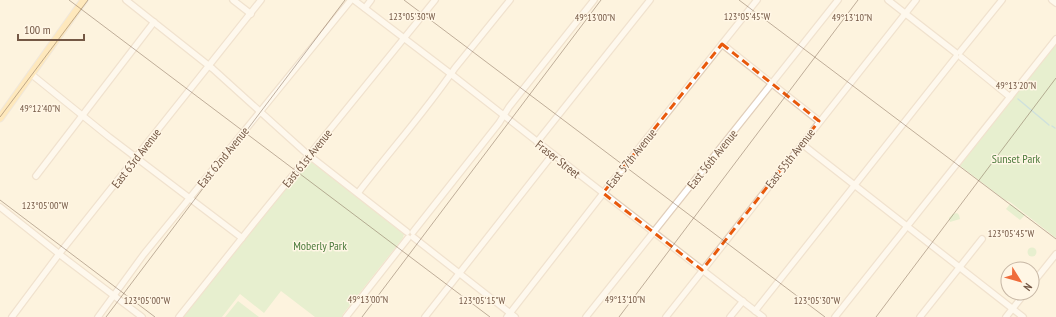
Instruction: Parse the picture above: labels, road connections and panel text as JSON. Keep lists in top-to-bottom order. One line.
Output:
{"streets":{"street":["East 62nd Avenue","East 63rd Avenue","East 61st Avenue","East 57th Avenue","East 55th Avenue","Fraser Street","East 56th Avenue"]},"crossings":[["East 62nd Avenue","Fraser Street"],["East 61st Avenue","Fraser Street"],["East 57th Avenue","Fraser Street"],["East 55th Avenue","Fraser Street"],["Fraser Street","East 56th Avenue"]],"parks":["Sunset Park","Moberly Park"],"scale_bar":"100 m","north":"bottom right","coordinates":["123°05'30\"W","123°05'45\"W","49°13'00\"N","49°13'10\"N","49°13'20\"N","49°12'40\"N","123°05'00\"W","123°05'15\"W"]}
